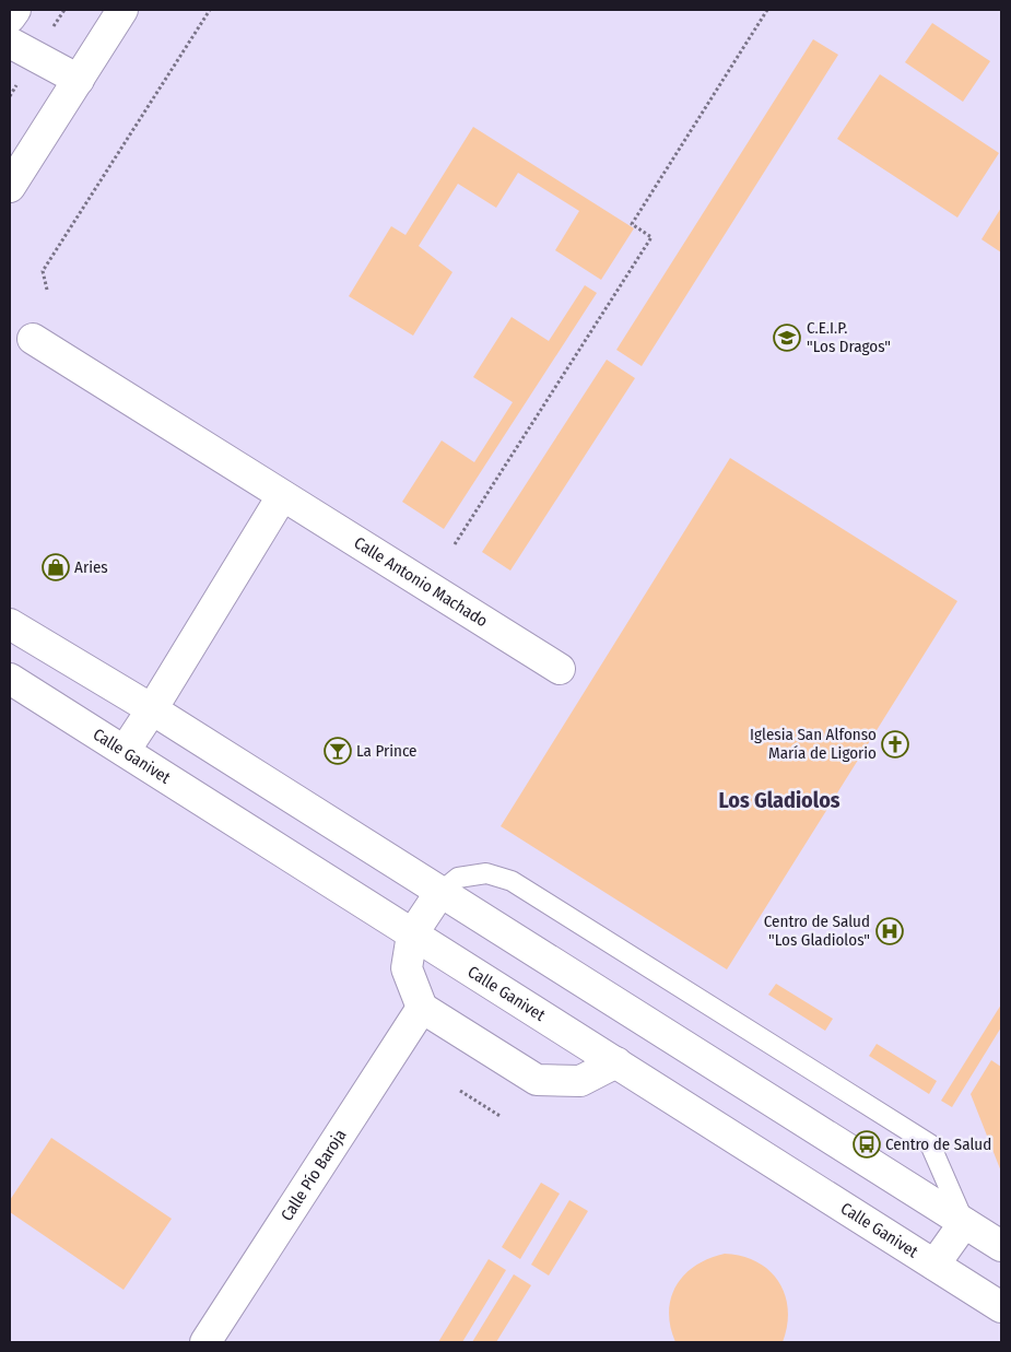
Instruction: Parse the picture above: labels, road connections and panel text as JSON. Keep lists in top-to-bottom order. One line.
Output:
{"streets":{"street":["Calle Antonio Machado","Calle Ganivet","Calle Pío Baroja"]},"districts":["Los Gladiolos"],"places":{"school or university":["C.E.I.P. \"Los Dragos\""],"shop":["Aries"],"church":["Iglesia San Alfonso María de Ligorio"],"bar":["La Prince"],"hospital":["Centro de Salud \"Los Gladiolos\""],"bus stop":["Centro de Salud"]}}
